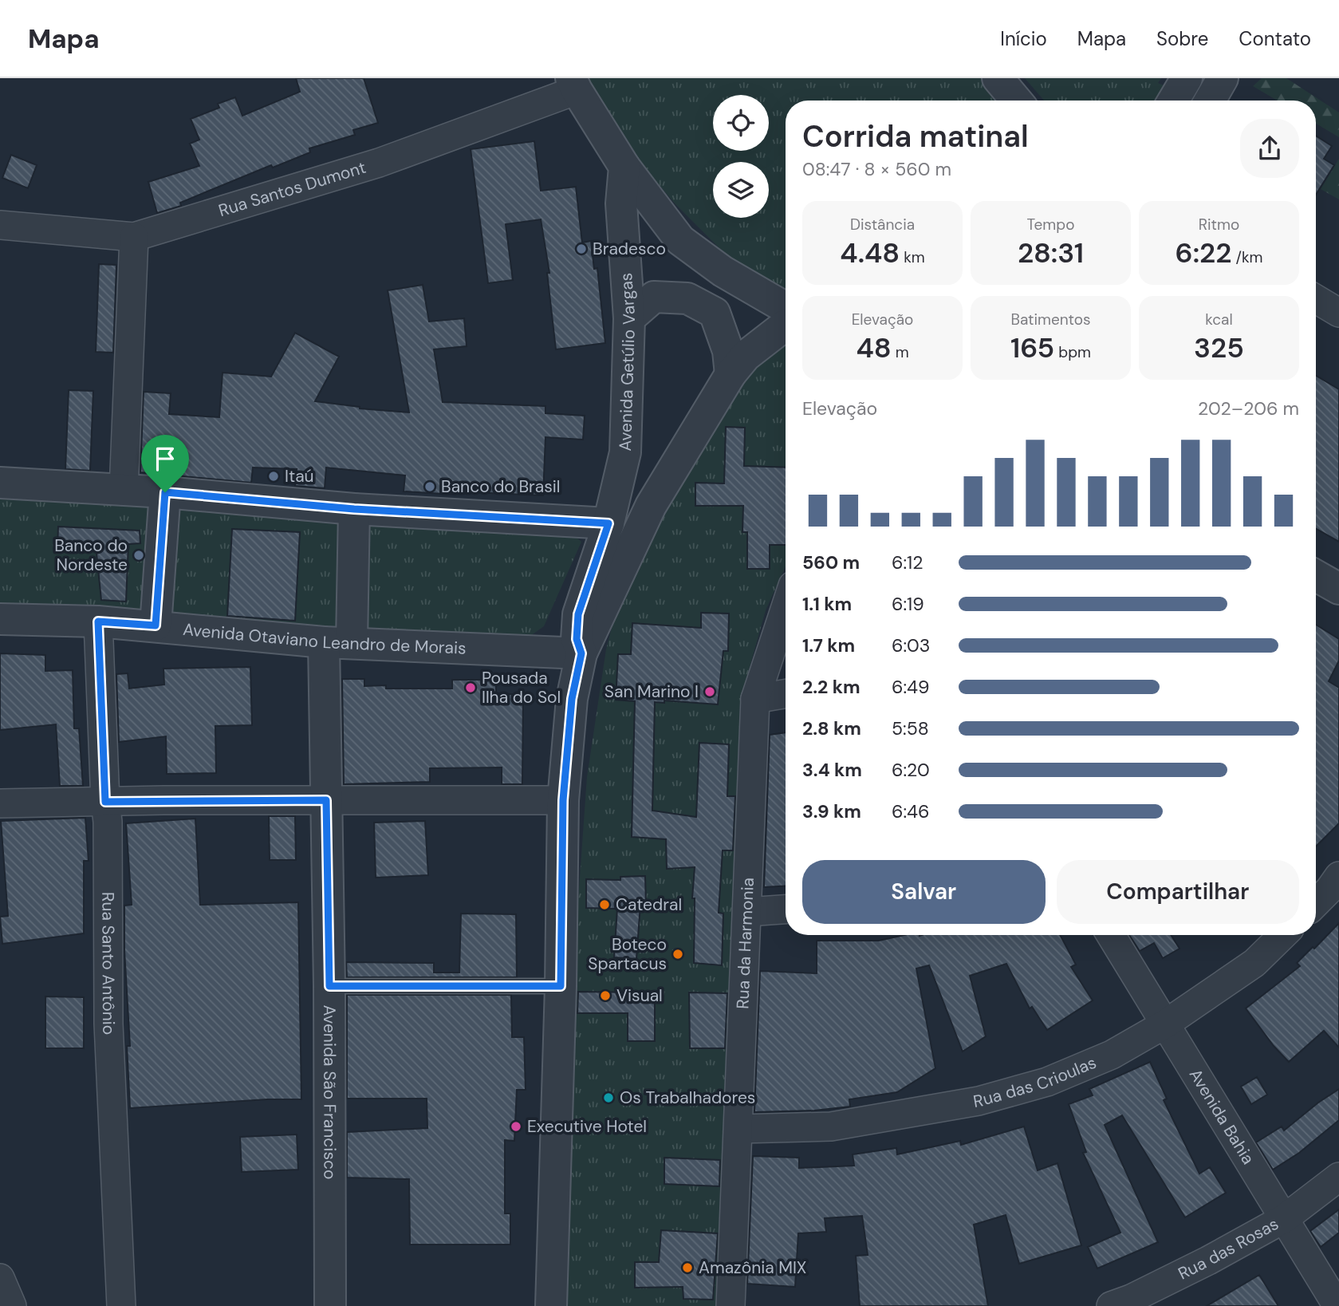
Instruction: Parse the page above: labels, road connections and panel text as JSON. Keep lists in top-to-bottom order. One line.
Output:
{"streets":{"street":["Rua Santos Dumont","Avenida Getúlio Vargas","Avenida Otaviano Leandro de Morais","Rua da Harmonia","Rua Santo Antônio","Rua das Crioulas","Avenida São Francisco","Avenida Bahia","Rua das Rosas"]},"crossings":[["Avenida Getúlio Vargas","Avenida Otaviano Leandro de Morais"],["Avenida Otaviano Leandro de Morais","Rua Santo Antônio"],["Avenida Otaviano Leandro de Morais","Avenida São Francisco"],["Rua da Harmonia","Rua das Crioulas"],["Rua das Crioulas","Avenida Bahia"],["Avenida Bahia","Rua das Rosas"]],"places":["Bradesco","Itaú","Banco do Brasil","Banco do Nordeste","Pousada Ilha do Sol","San Marino I","Catedral","Boteco Spartacus","Visual","Os Trabalhadores","Executive Hotel","Amazônia MIX"],"page":{"header":"Mapa","nav":["Início","Mapa","Sobre","Contato"],"heading":["Corrida matinal","08:47 · 8 × 560 m"],"stats":[["Distância","4.48 km"],["Tempo","28:31"],["Ritmo","6:22 /km"],["Elevação","48 m"],["Batimentos","165 bpm"],["kcal","325"]],"chart":["Elevação","202–206 m"],"list":[{"name":"560 m","note":"6:12"},{"name":"1.1 km","note":"6:19"},{"name":"1.7 km","note":"6:03"},{"name":"2.2 km","note":"6:49"},{"name":"2.8 km","note":"5:58"},{"name":"3.4 km","note":"6:20"},{"name":"3.9 km","note":"6:46"}],"buttons":["Salvar","Compartilhar"]}}
